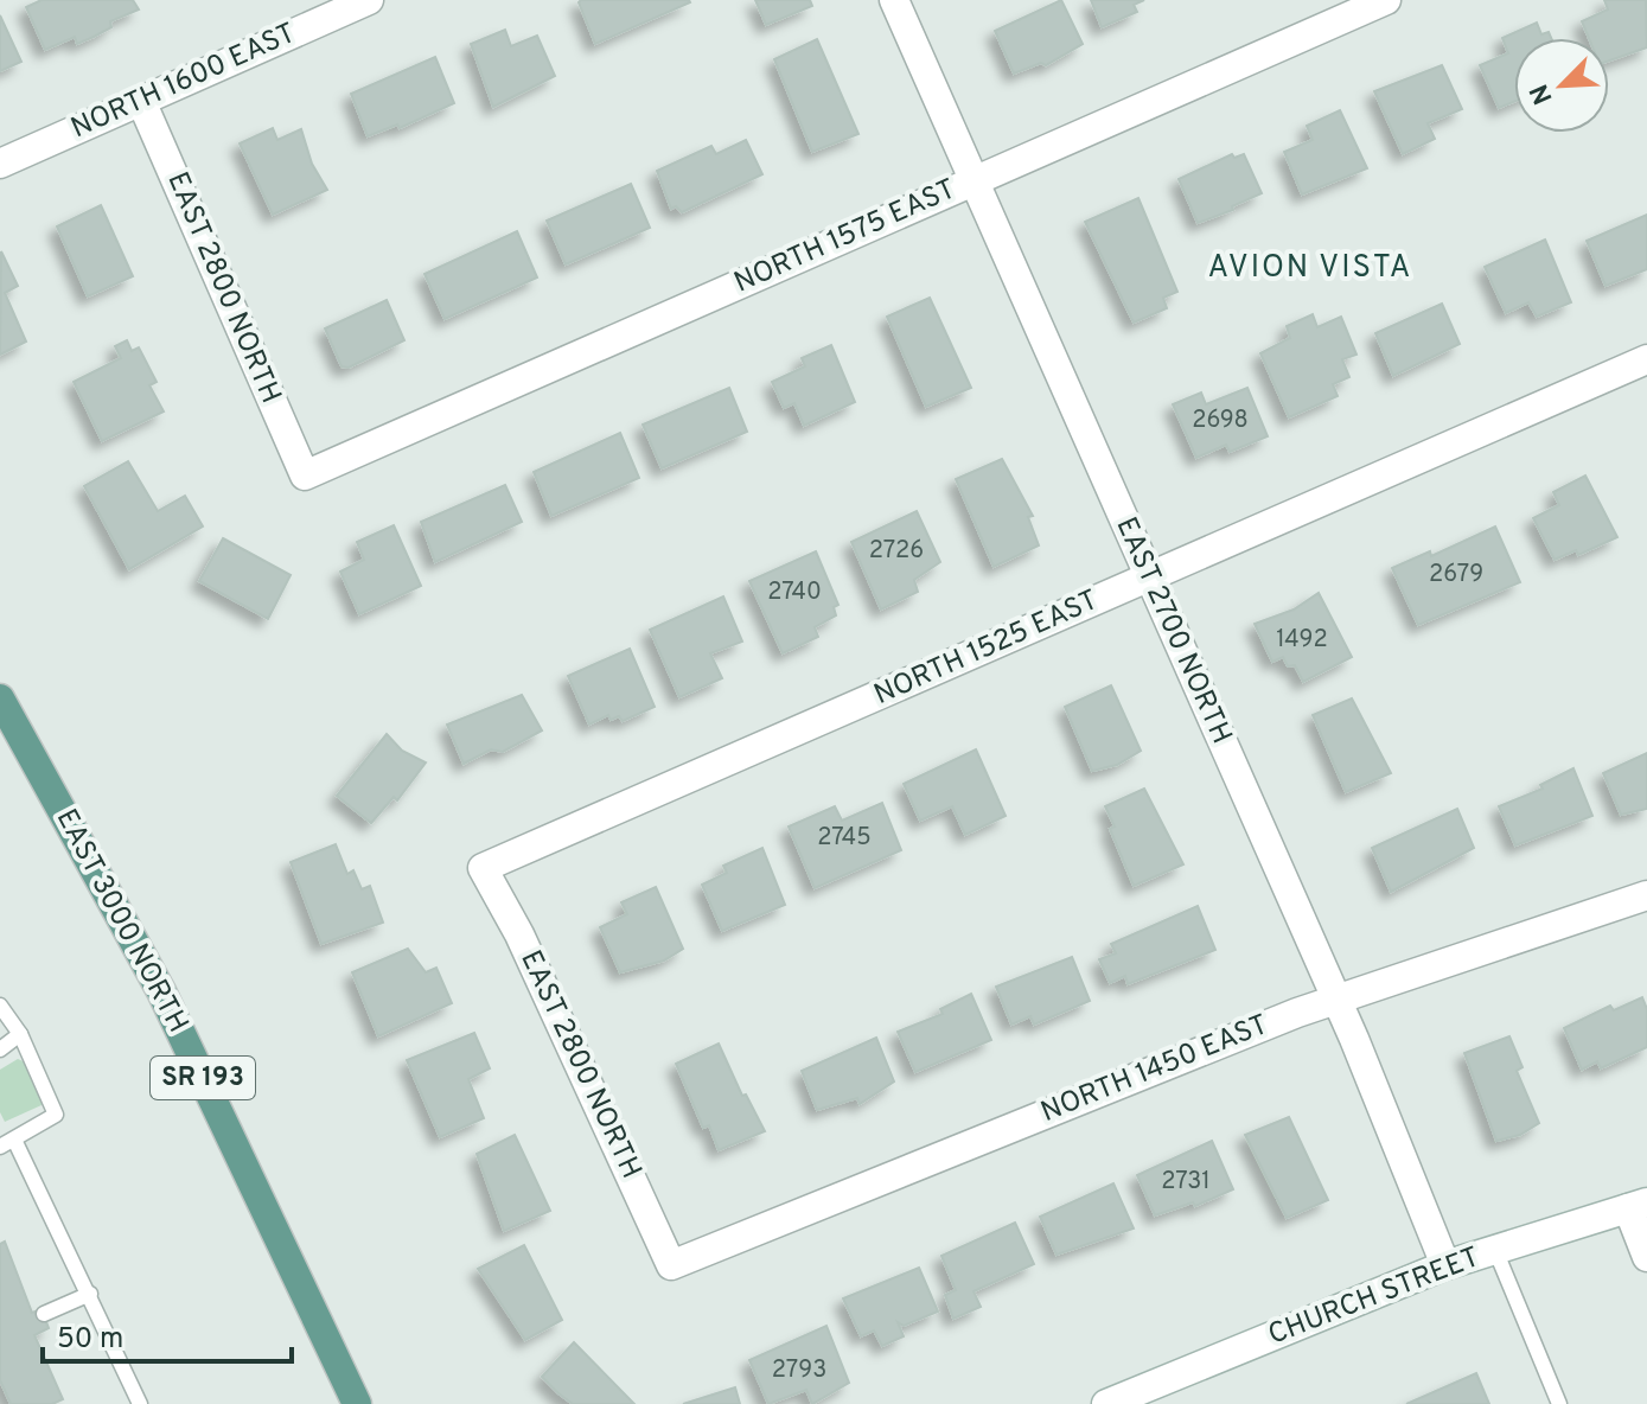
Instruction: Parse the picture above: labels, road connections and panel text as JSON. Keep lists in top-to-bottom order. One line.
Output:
{"streets":{"main road":["EAST 3000 NORTH","SR 193"],"street":["NORTH 1600 EAST","NORTH 1575 EAST","EAST 2800 NORTH","EAST 2700 NORTH","NORTH 1525 EAST","NORTH 1450 EAST","CHURCH STREET"]},"crossings":[["NORTH 1600 EAST","EAST 2800 NORTH"],["NORTH 1575 EAST","EAST 2800 NORTH"],["NORTH 1575 EAST","EAST 2700 NORTH"],["EAST 2800 NORTH","NORTH 1525 EAST"],["EAST 2800 NORTH","NORTH 1450 EAST"],["EAST 2700 NORTH","NORTH 1525 EAST"],["EAST 2700 NORTH","NORTH 1450 EAST"],["EAST 2700 NORTH","CHURCH STREET"]],"districts":["AVION VISTA"],"house_numbers":["2698","2726","2679","2740","1492","2745","2731","2793"],"scale_bar":"50 m","north":"bottom left"}
